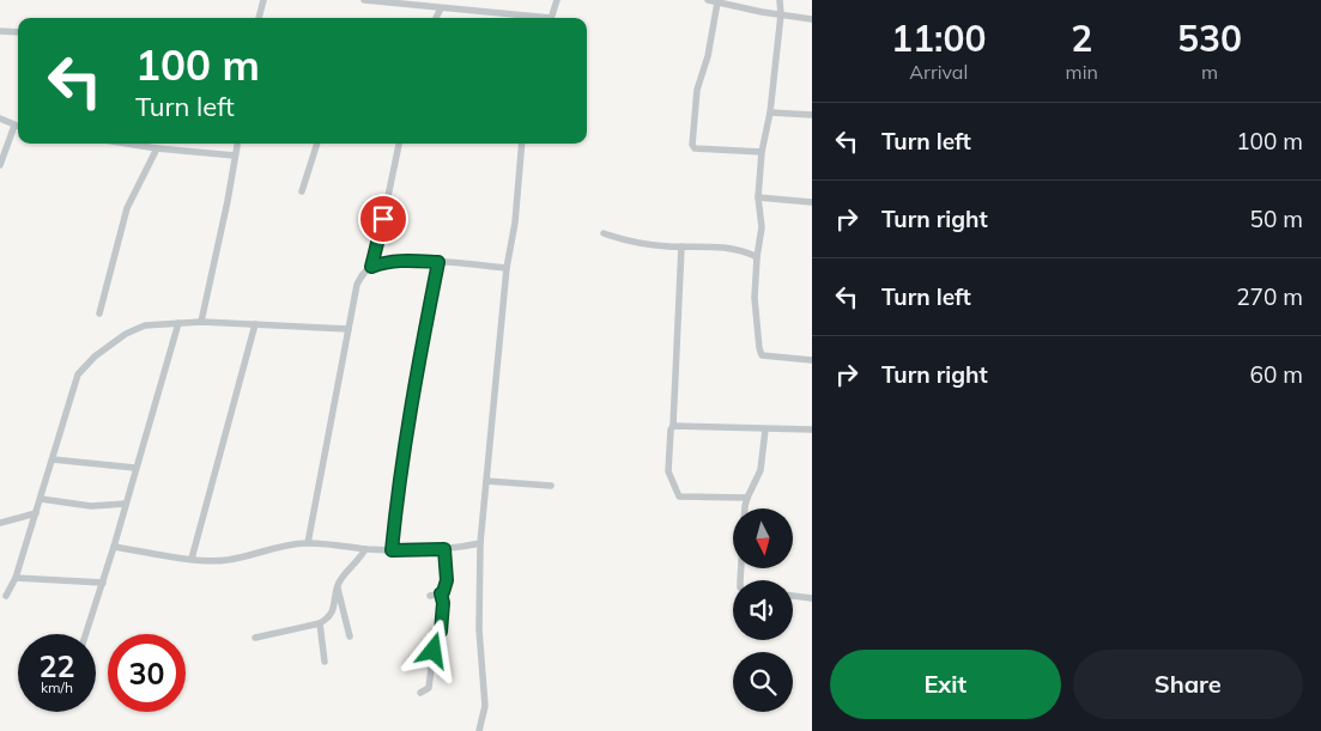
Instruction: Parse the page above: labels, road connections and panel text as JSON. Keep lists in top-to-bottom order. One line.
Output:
{"north":"bottom","page":{"eta":["11:00","Arrival","2","min","530","m"],"turn":["100 m","Turn left"],"list":[{"name":"Turn left","value":"100 m"},{"name":"Turn right","value":"50 m"},{"name":"Turn left","value":"270 m"},{"name":"Turn right","value":"60 m"}],"speed":"22 km/h","limit":"30","buttons":["Exit","Share"]}}
